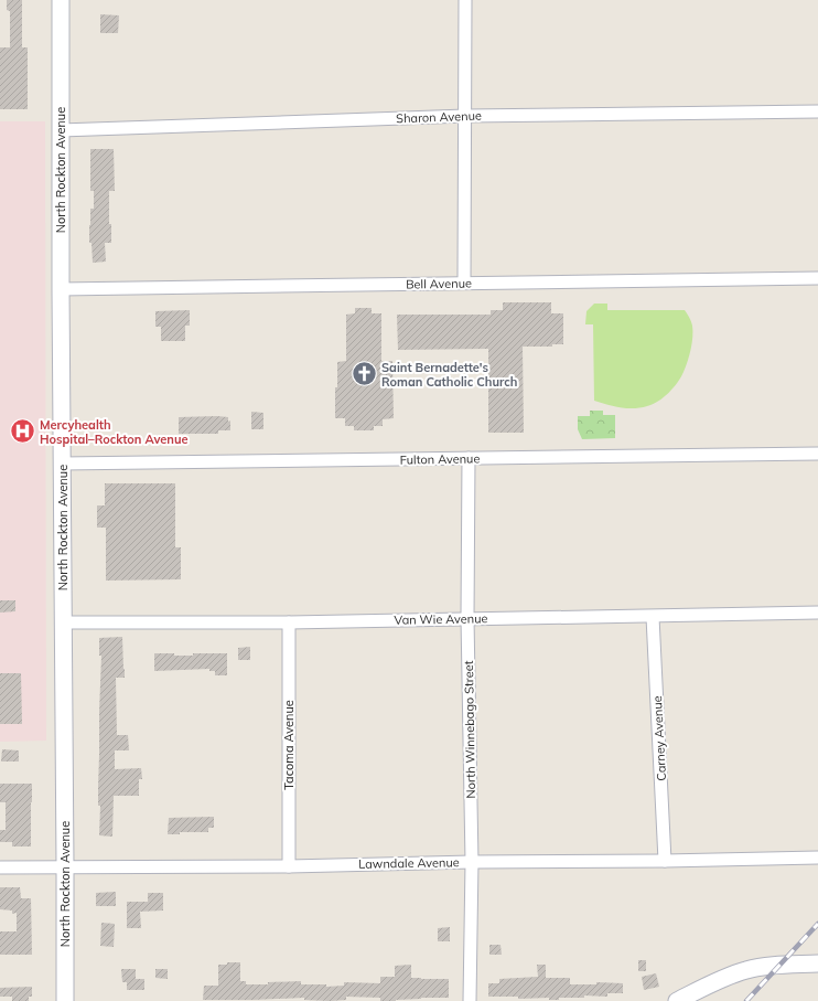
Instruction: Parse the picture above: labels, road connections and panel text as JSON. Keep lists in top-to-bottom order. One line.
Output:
{"streets":{"main road":["North Rockton Avenue"],"street":["Sharon Avenue","Bell Avenue","Fulton Avenue","Van Wie Avenue","North Winnebago Street","Carney Avenue","Tacoma Avenue","Lawndale Avenue"]},"crossings":[["Sharon Avenue","North Rockton Avenue"],["North Rockton Avenue","Bell Avenue"],["North Rockton Avenue","Fulton Avenue"],["North Rockton Avenue","Van Wie Avenue"],["North Rockton Avenue","Lawndale Avenue"],["Fulton Avenue","North Winnebago Street"],["Van Wie Avenue","North Winnebago Street"],["Van Wie Avenue","Carney Avenue"],["Van Wie Avenue","Tacoma Avenue"],["North Winnebago Street","Lawndale Avenue"],["Carney Avenue","Lawndale Avenue"],["Tacoma Avenue","Lawndale Avenue"]],"places":{"church":["Saint Bernadette's Roman Catholic Church"],"hospital":["Mercyhealth Hospital–Rockton Avenue"]}}
